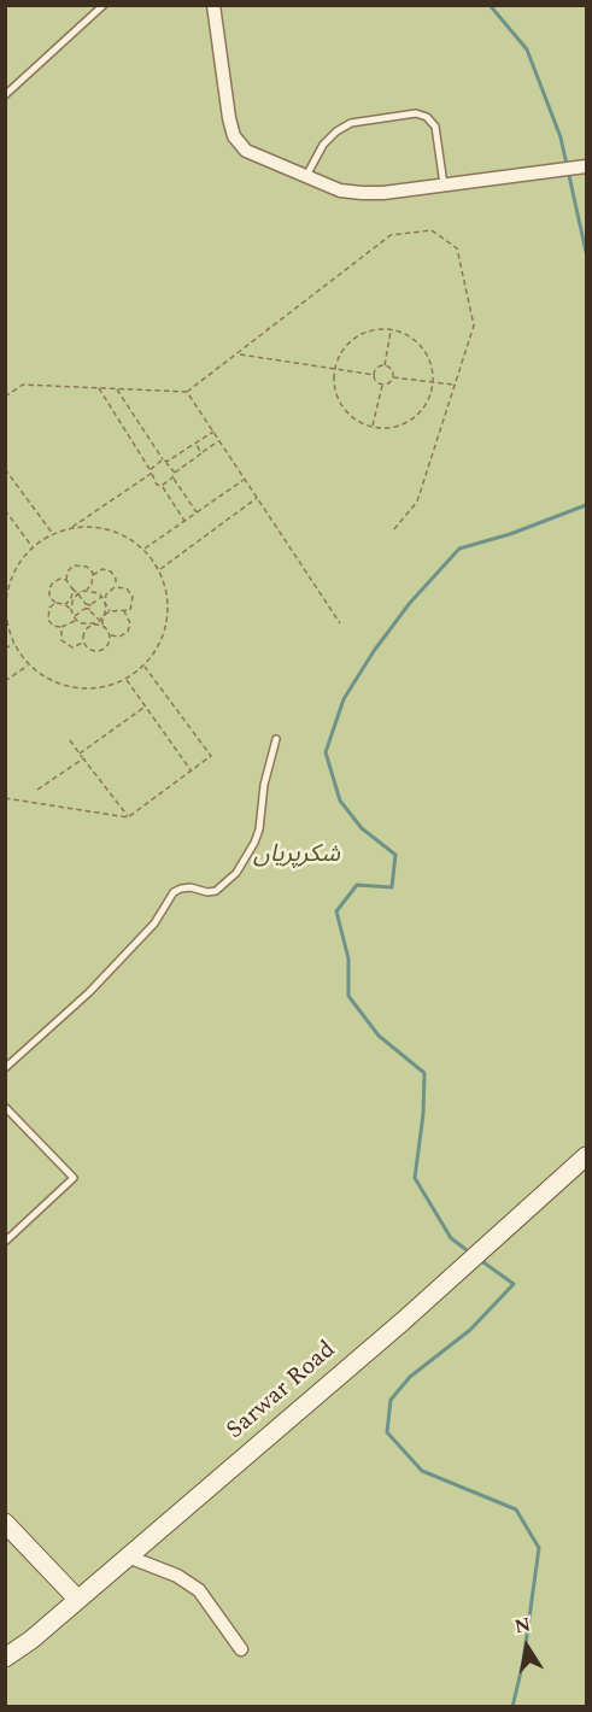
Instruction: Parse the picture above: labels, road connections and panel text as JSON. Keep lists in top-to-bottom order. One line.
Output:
{"streets":{"main road":["Sarwar Road"]},"parks":["شکرپریاں"],"north":"top"}
